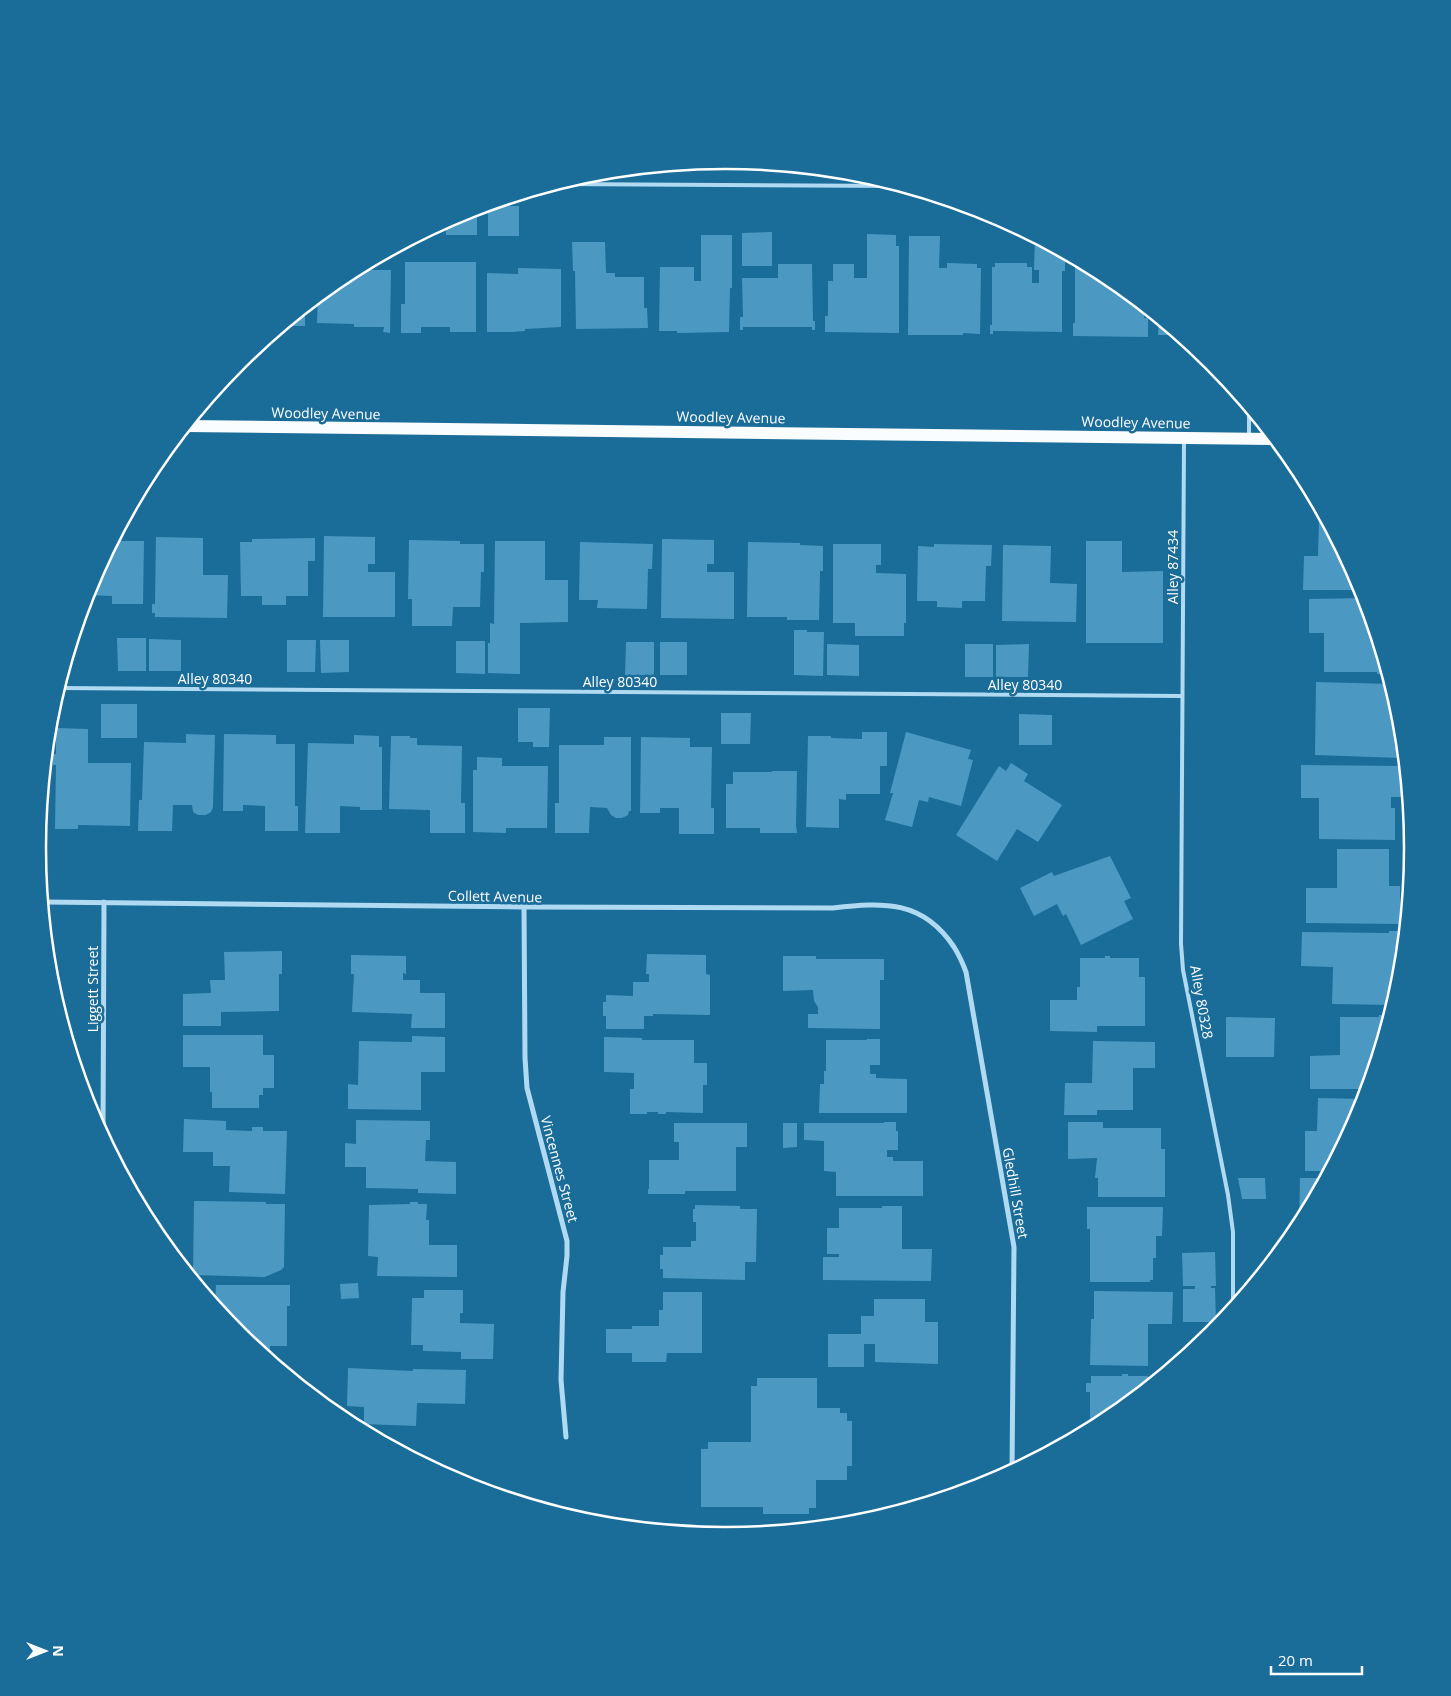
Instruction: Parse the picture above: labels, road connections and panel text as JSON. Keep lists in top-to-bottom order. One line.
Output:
{"streets":{"main road":["Woodley Avenue"],"street":["Collett Avenue","Liggett Street","Vincennes Street","Gledhill Street"],"lane":["Alley 87434","Alley 80340","Alley 80328"]},"crossings":[["Woodley Avenue","Alley 87434"],["Alley 87434","Alley 80340"],["Alley 87434","Alley 80328"],["Alley 80340","Alley 80328"],["Collett Avenue","Liggett Street"],["Collett Avenue","Vincennes Street"],["Collett Avenue","Gledhill Street"]],"scale_bar":"20 m","north":"right"}
